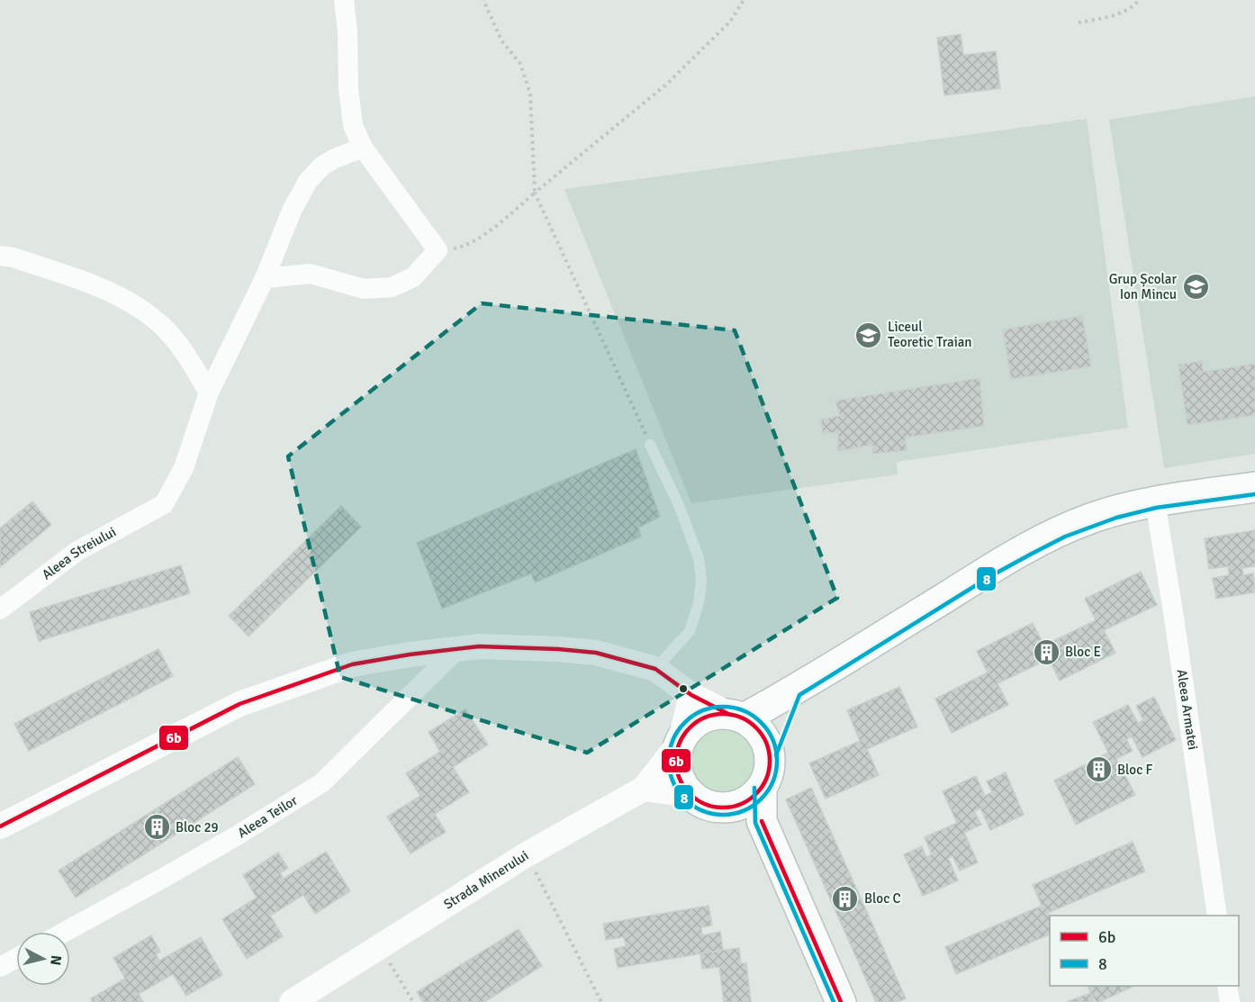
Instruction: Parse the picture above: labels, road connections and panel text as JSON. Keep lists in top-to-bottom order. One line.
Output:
{"streets":{"street":["Aleea Streiului","Aleea Armatei","Aleea Teilor","Strada Minerului"]},"places":{"school or university":["Grup Școlar Ion Mincu","Liceul Teoretic Traian"],"building":["Bloc E","Bloc F","Bloc 29","Bloc C"]},"lines":["transit line 8","transit line 6b"],"legend":["6b","8"],"north":"right"}
